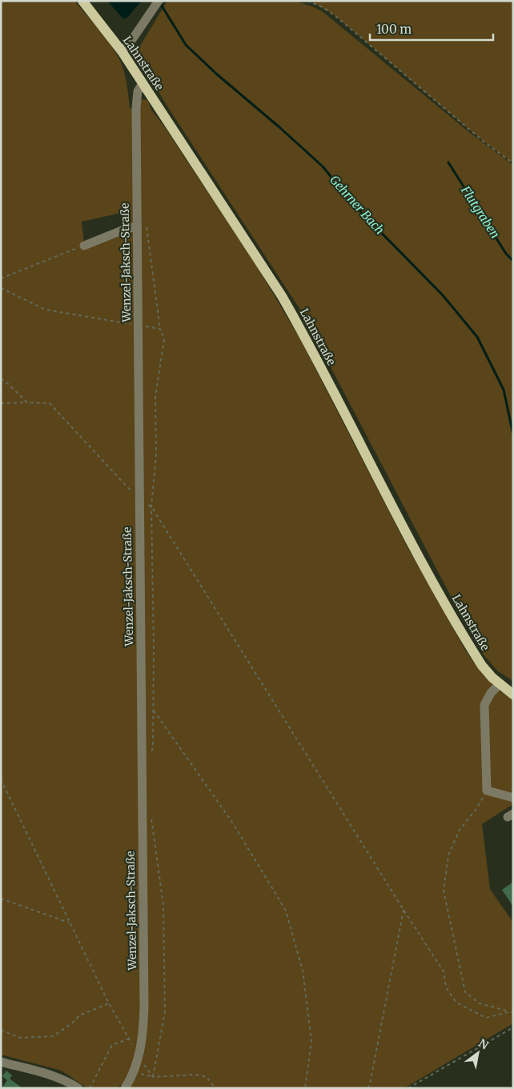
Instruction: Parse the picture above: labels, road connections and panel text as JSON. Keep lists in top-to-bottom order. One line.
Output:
{"streets":{"main road":["Lahnstraße"],"street":["Wenzel-Jaksch-Straße"]},"crossings":[["Lahnstraße","Wenzel-Jaksch-Straße"]],"water":["Gehrner Bach","Flutgraben"],"scale_bar":"100 m","north":"top right"}
